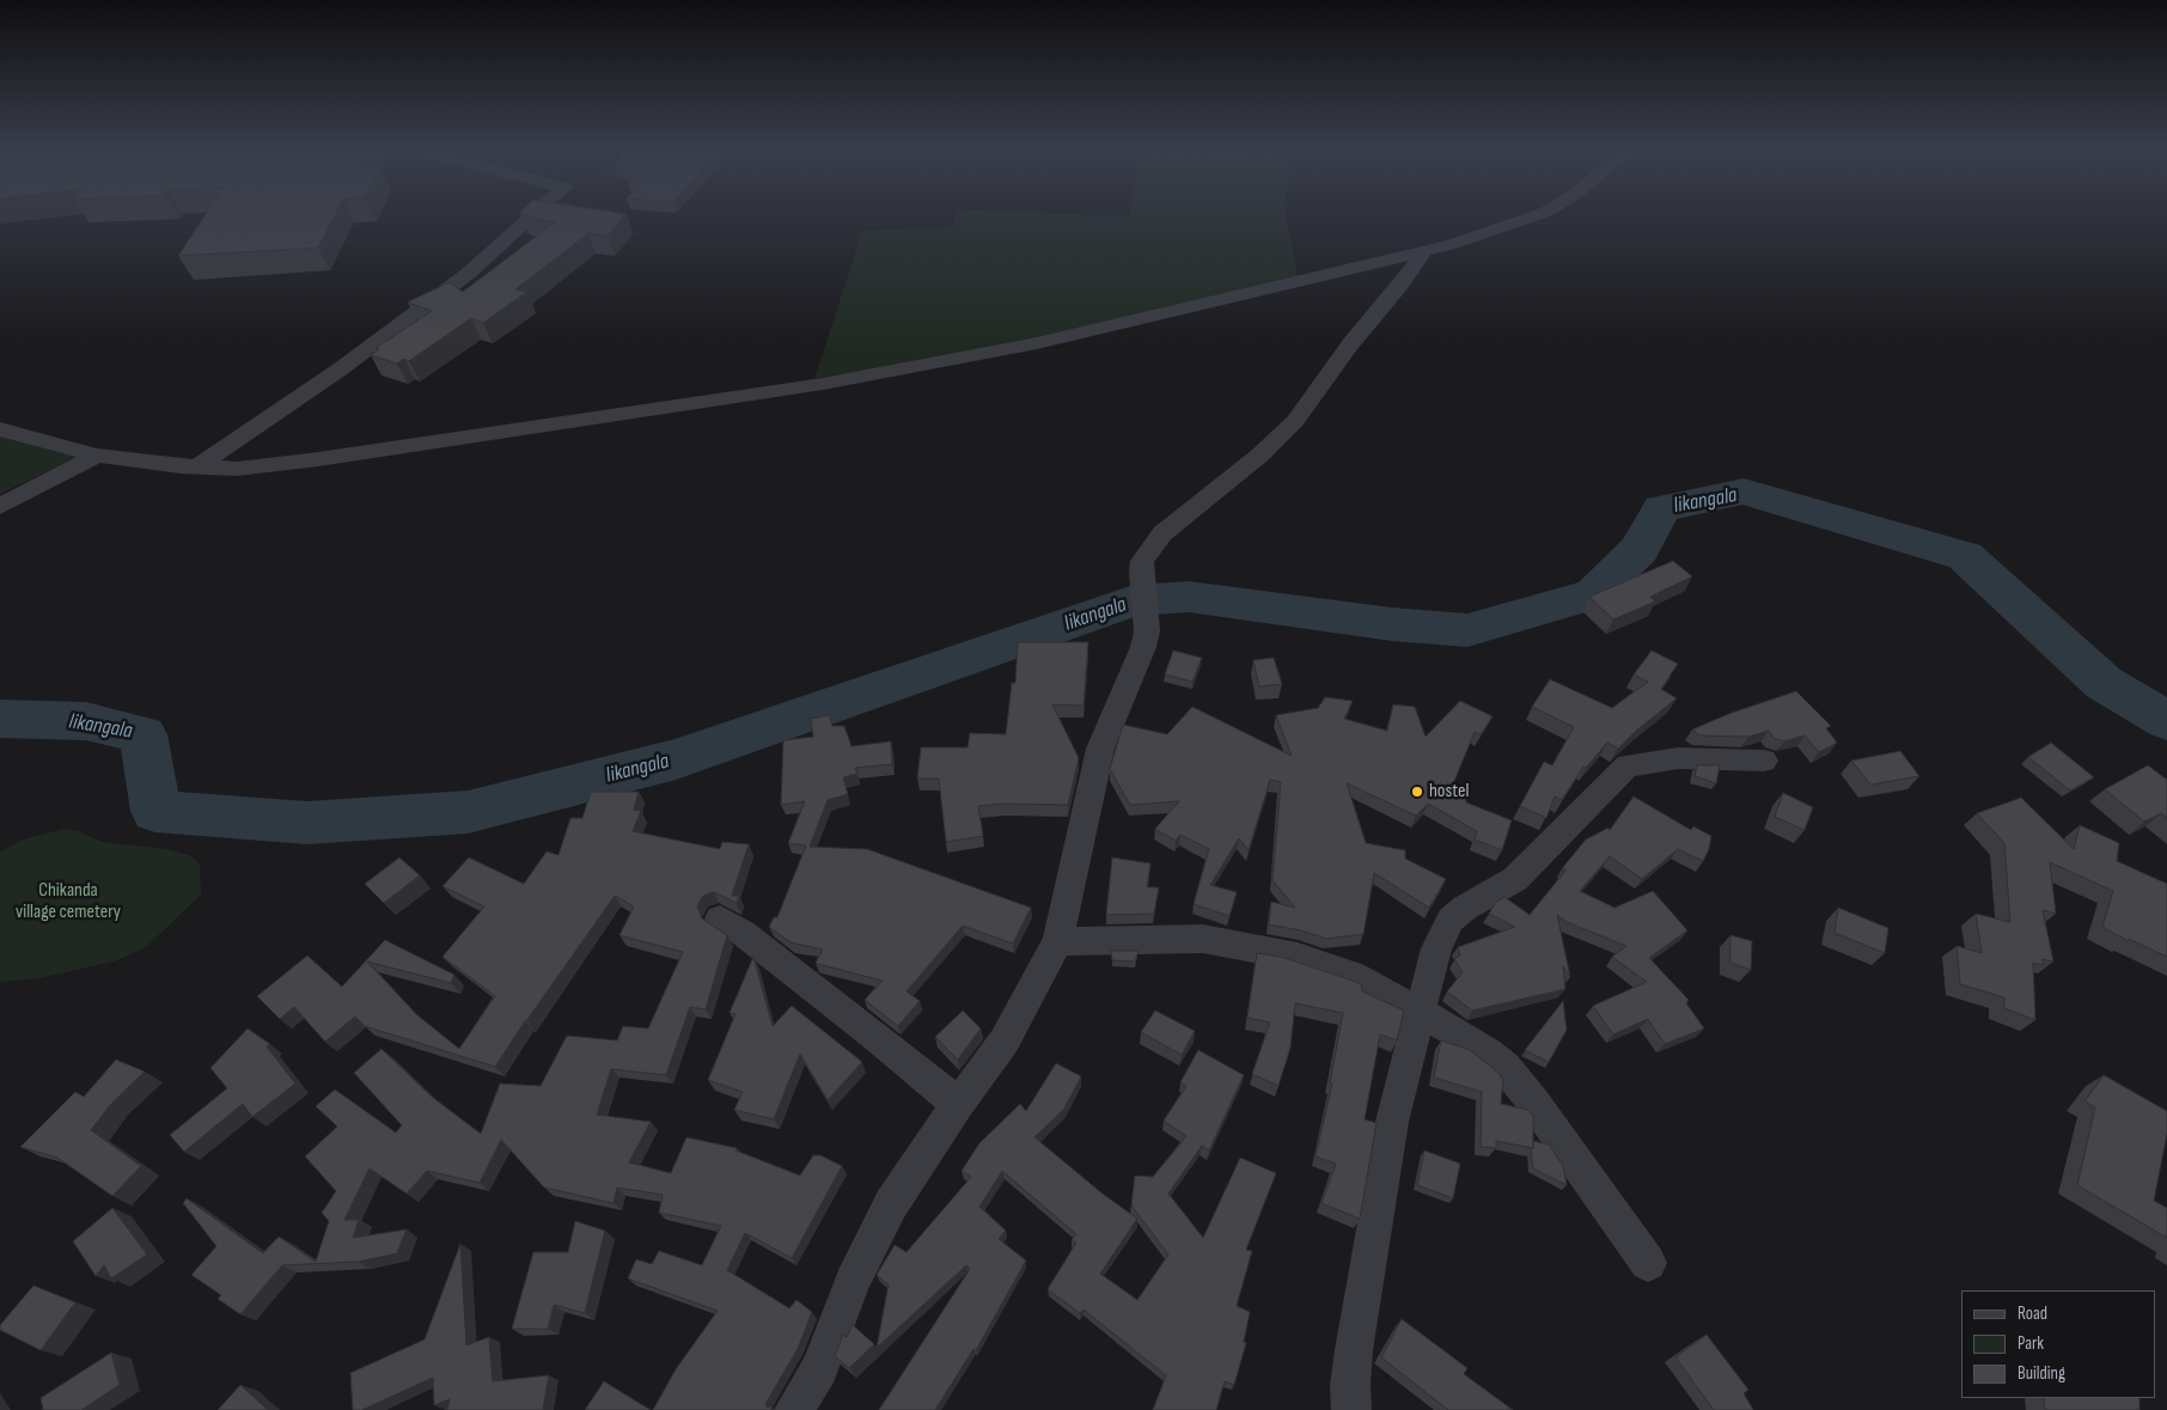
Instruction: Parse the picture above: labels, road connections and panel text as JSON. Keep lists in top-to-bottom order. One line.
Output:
{"water":["likangala"],"parks":["Chikanda village cemetery"],"places":["hostel"],"legend":["Road","Park","Building"]}
